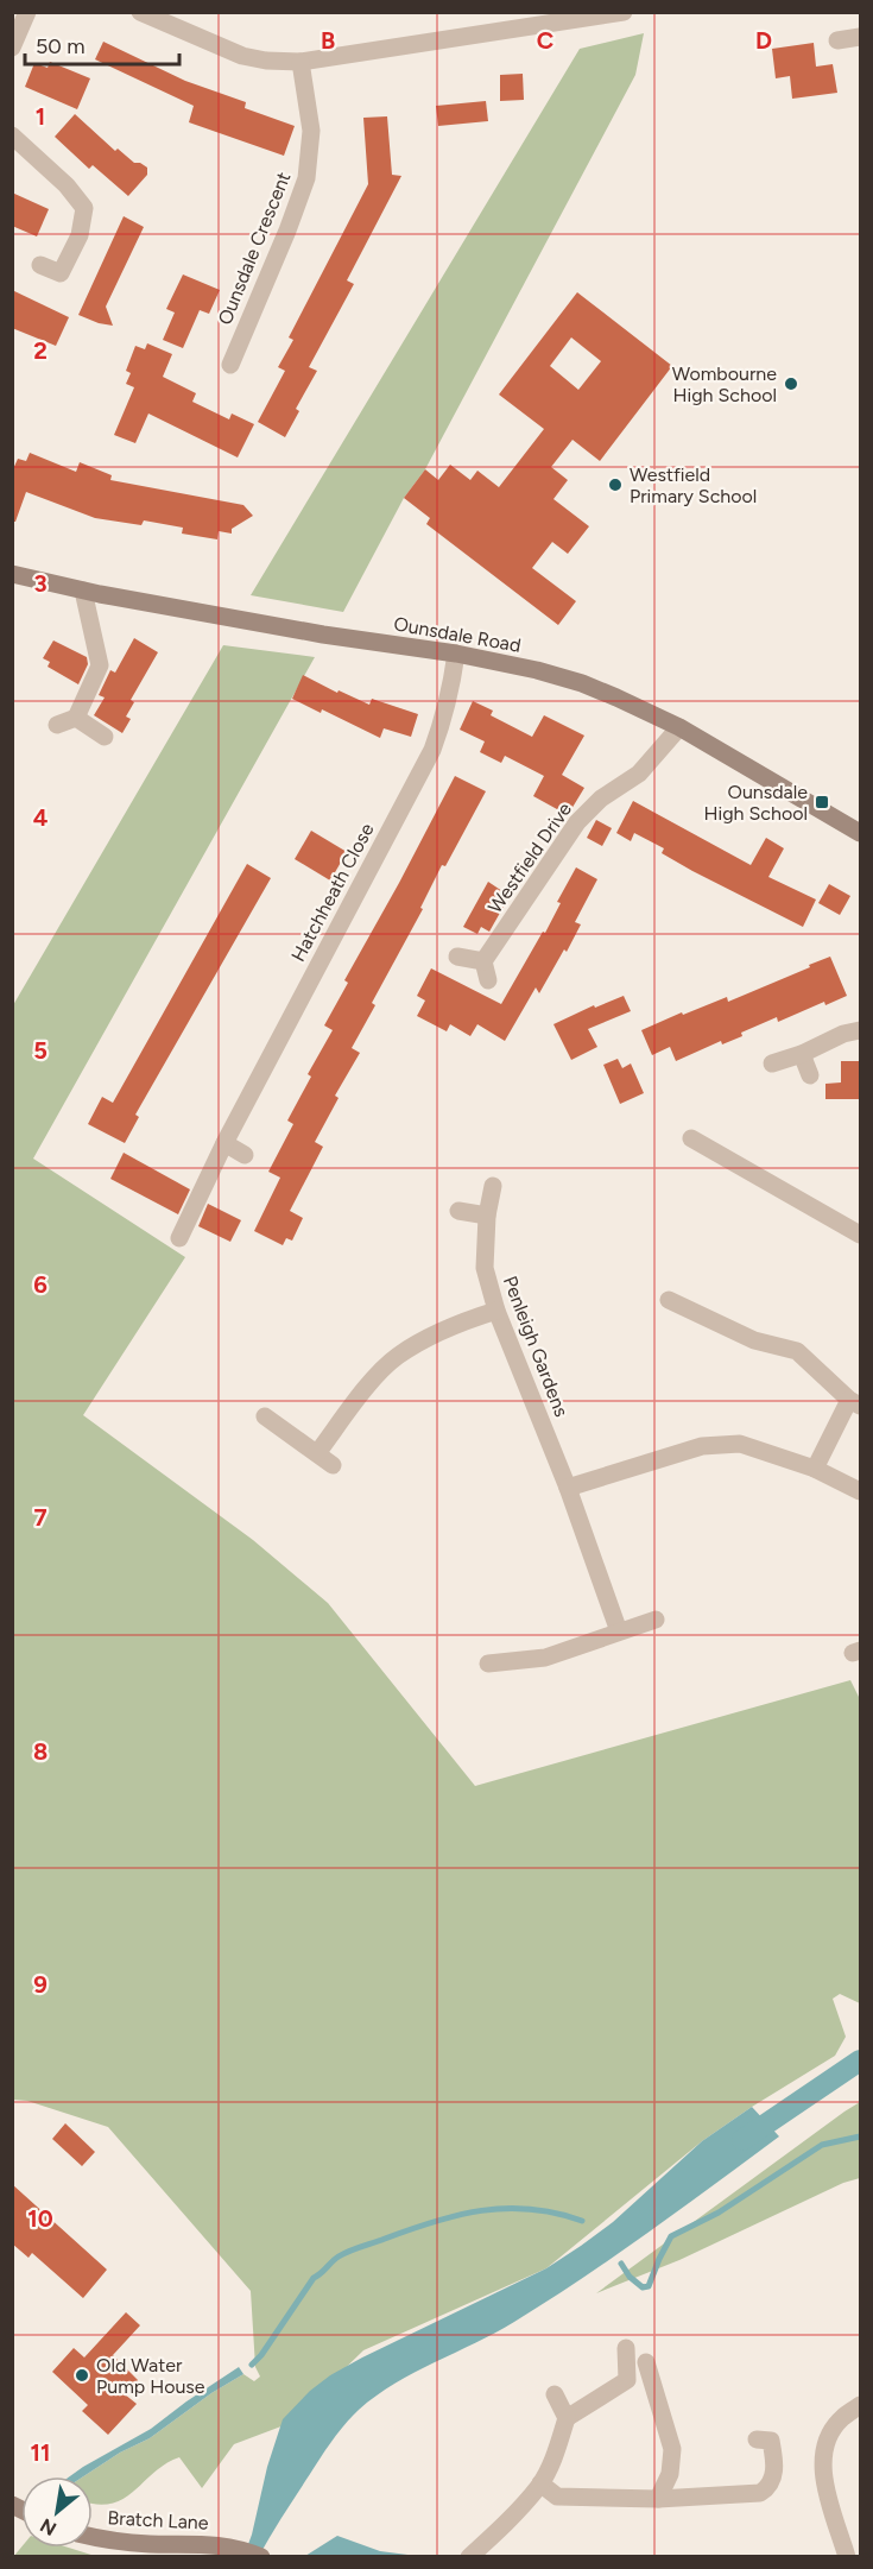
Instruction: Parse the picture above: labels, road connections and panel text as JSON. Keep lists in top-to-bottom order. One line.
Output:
{"streets":{"street":["Ounsdale Crescent","Ounsdale Road","Westfield Drive","Hatchheath Close","Penleigh Gardens","Bratch Lane"]},"crossings":[["Ounsdale Road","Westfield Drive"],["Ounsdale Road","Hatchheath Close"]],"places":{"other":["Wombourne High School","Westfield Primary School","Old Water Pump House"],"transit":["Ounsdale High School"]},"scale_bar":"50 m","north":"bottom left","grid":{"columns":["B","C","D"],"rows":["1","2","3","4","5","6","7","8","9","10","11"]}}
